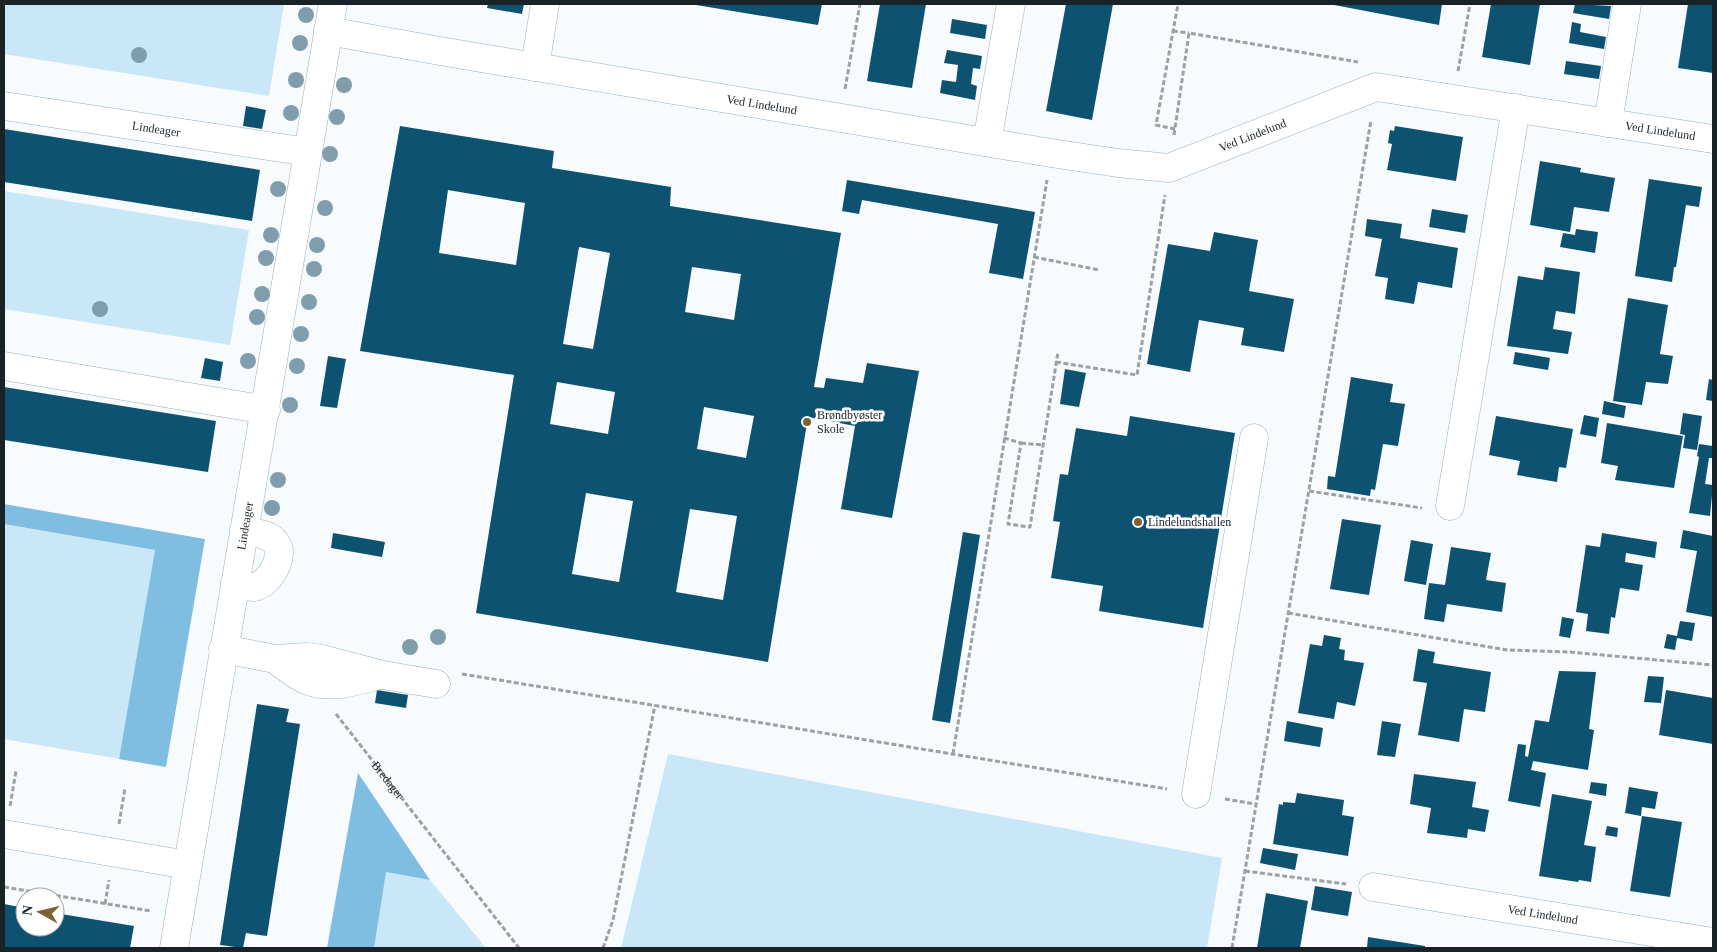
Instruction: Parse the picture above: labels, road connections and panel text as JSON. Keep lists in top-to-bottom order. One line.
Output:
{"streets":{"street":["Ved Lindelund","Lindeager"],"path":["Bredager"]},"crossings":[["Ved Lindelund","Lindeager"]],"places":["Brøndbyøster Skole","Lindelundshallen"],"north":"left"}
